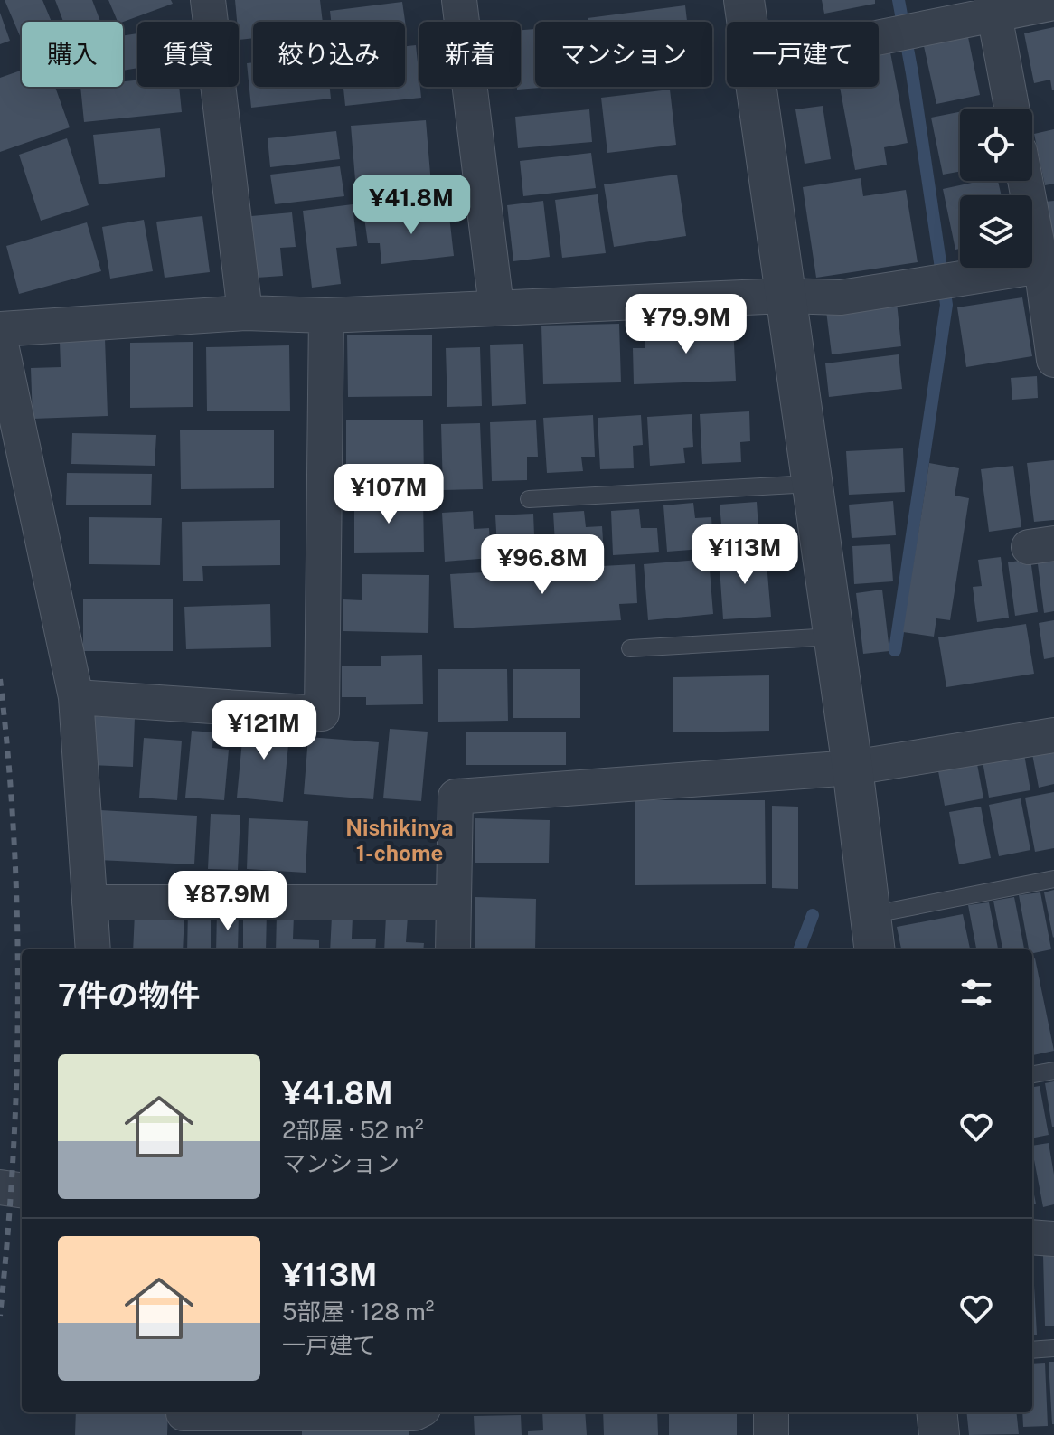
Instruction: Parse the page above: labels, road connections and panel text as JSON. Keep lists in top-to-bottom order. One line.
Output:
{"districts":["Nishikinya 1-chome"],"page":{"chip":["購入","賃貸","絞り込み","新着","マンション","一戸建て"],"price":["¥41.8M","¥79.9M","¥107M","¥113M","¥96.8M","¥121M","¥87.9M"],"heading":"7件の物件","list":[{"name":"¥41.8M","note":"2部屋 · 52 m² · マンション"},{"name":"¥113M","note":"5部屋 · 128 m² · 一戸建て"}]}}
